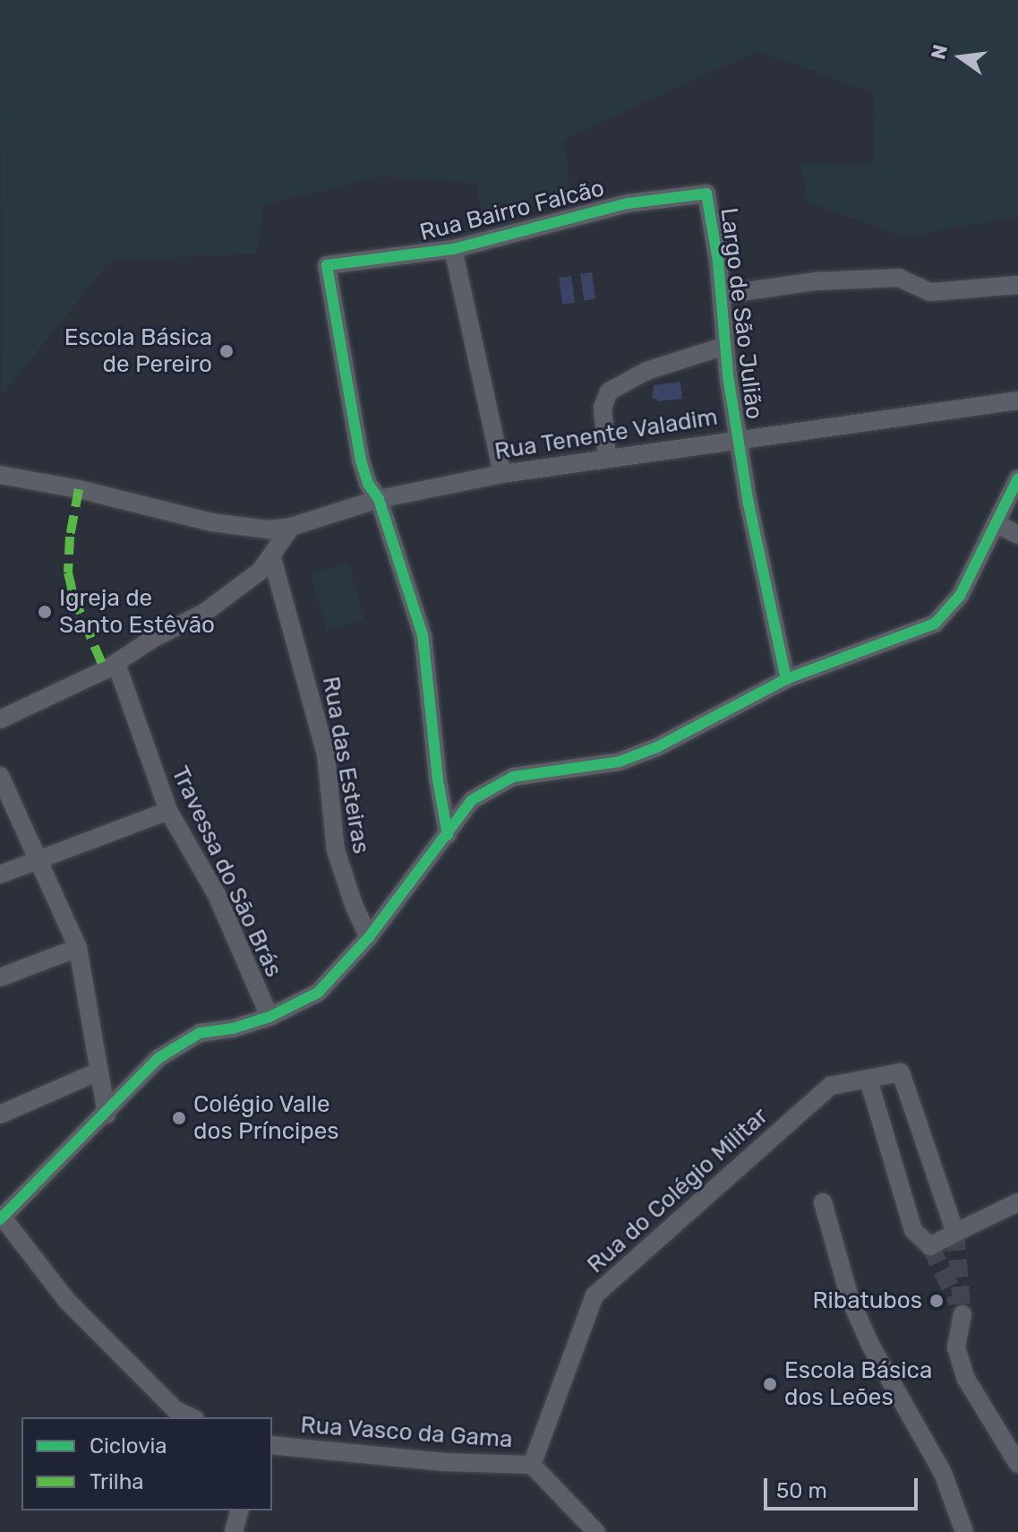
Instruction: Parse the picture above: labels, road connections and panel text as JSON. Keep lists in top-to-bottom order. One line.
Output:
{"streets":{"street":["Rua Bairro Falcão","Largo de São Julião","Rua Tenente Valadim","Rua das Esteiras","Travessa do São Brás","Rua do Colégio Militar","Rua Vasco da Gama"]},"crossings":[["Rua Bairro Falcão","Largo de São Julião"],["Rua Bairro Falcão","Rua Tenente Valadim"],["Largo de São Julião","Rua Tenente Valadim"],["Rua do Colégio Militar","Rua Vasco da Gama"]],"places":["Escola Básica de Pereiro","Igreja de Santo Estêvão","Colégio Valle dos Príncipes","Ribatubos","Escola Básica dos Leões"],"legend":["Ciclovia","Trilha"],"scale_bar":"50 m","north":"left"}
